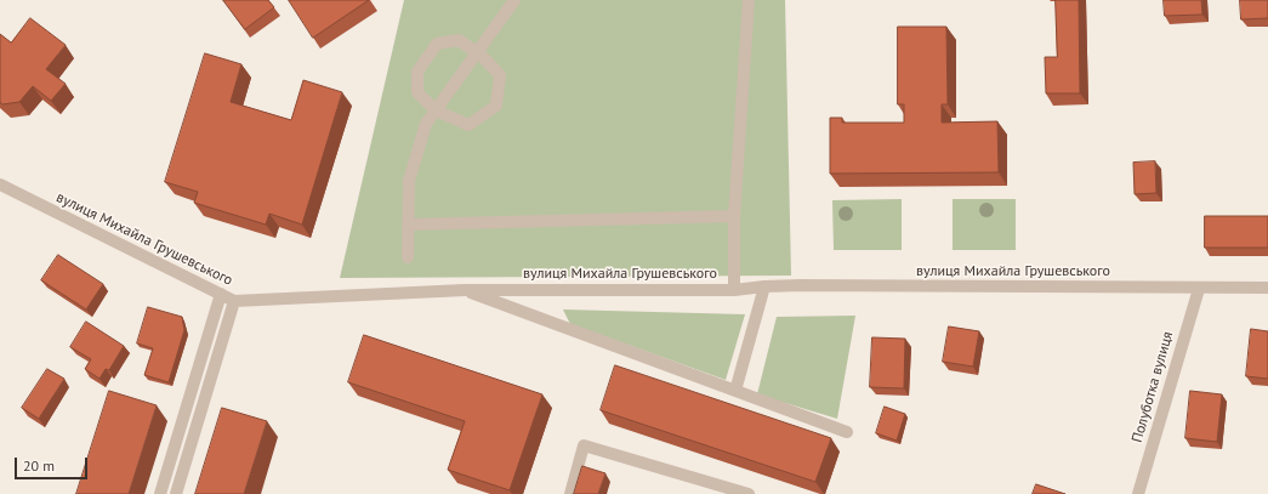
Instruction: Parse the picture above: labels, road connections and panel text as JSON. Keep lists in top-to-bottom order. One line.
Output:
{"streets":{"street":["вулиця Михайла Грушевського","Полуботка вулиця"]},"crossings":[["вулиця Михайла Грушевського","Полуботка вулиця"]],"scale_bar":"20 m"}
